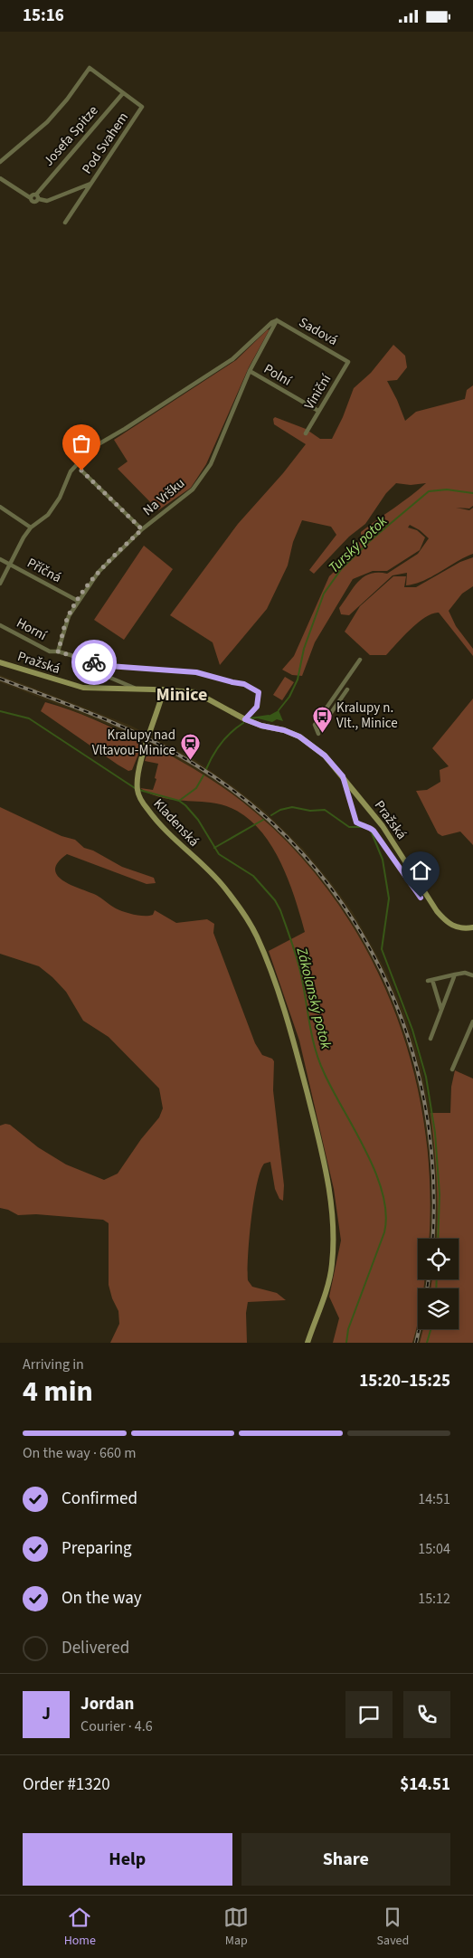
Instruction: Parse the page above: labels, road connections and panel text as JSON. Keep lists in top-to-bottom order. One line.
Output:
{"streets":{"main road":["Pražská","Kladenská"],"street":["Josefa Spitze","Pod Svahem","Sadová","Polní","Viniční","Na Vršku","Příčná","Horní"]},"crossings":[["Josefa Spitze","Pod Svahem"],["Sadová","Viniční"],["Sadová","Na Vršku"],["Polní","Viniční"],["Polní","Na Vršku"],["Na Vršku","Příčná"],["Na Vršku","Horní"],["Horní","Pražská"],["Pražská","Kladenská"]],"districts":["Minice"],"water":["Turský potok","Zákolanský potok"],"places":{"bus stop":["Kralupy n. Vlt., Minice"],"station":["Kralupy nad Vltavou-Minice"]},"page":{"status":"15:16","heading":["4 min","Arriving in","15:20–15:25"],"panel":["Jordan","Courier · 4.6","Order #1320","$14.51"],"bar":"On the way · 660 m","list":[["Confirmed","14:51"],["Preparing","15:04"],["On the way","15:12"],"Delivered"],"round":"J","buttons":["Help","Share"],"tabs":["Home","Map","Saved"]}}
